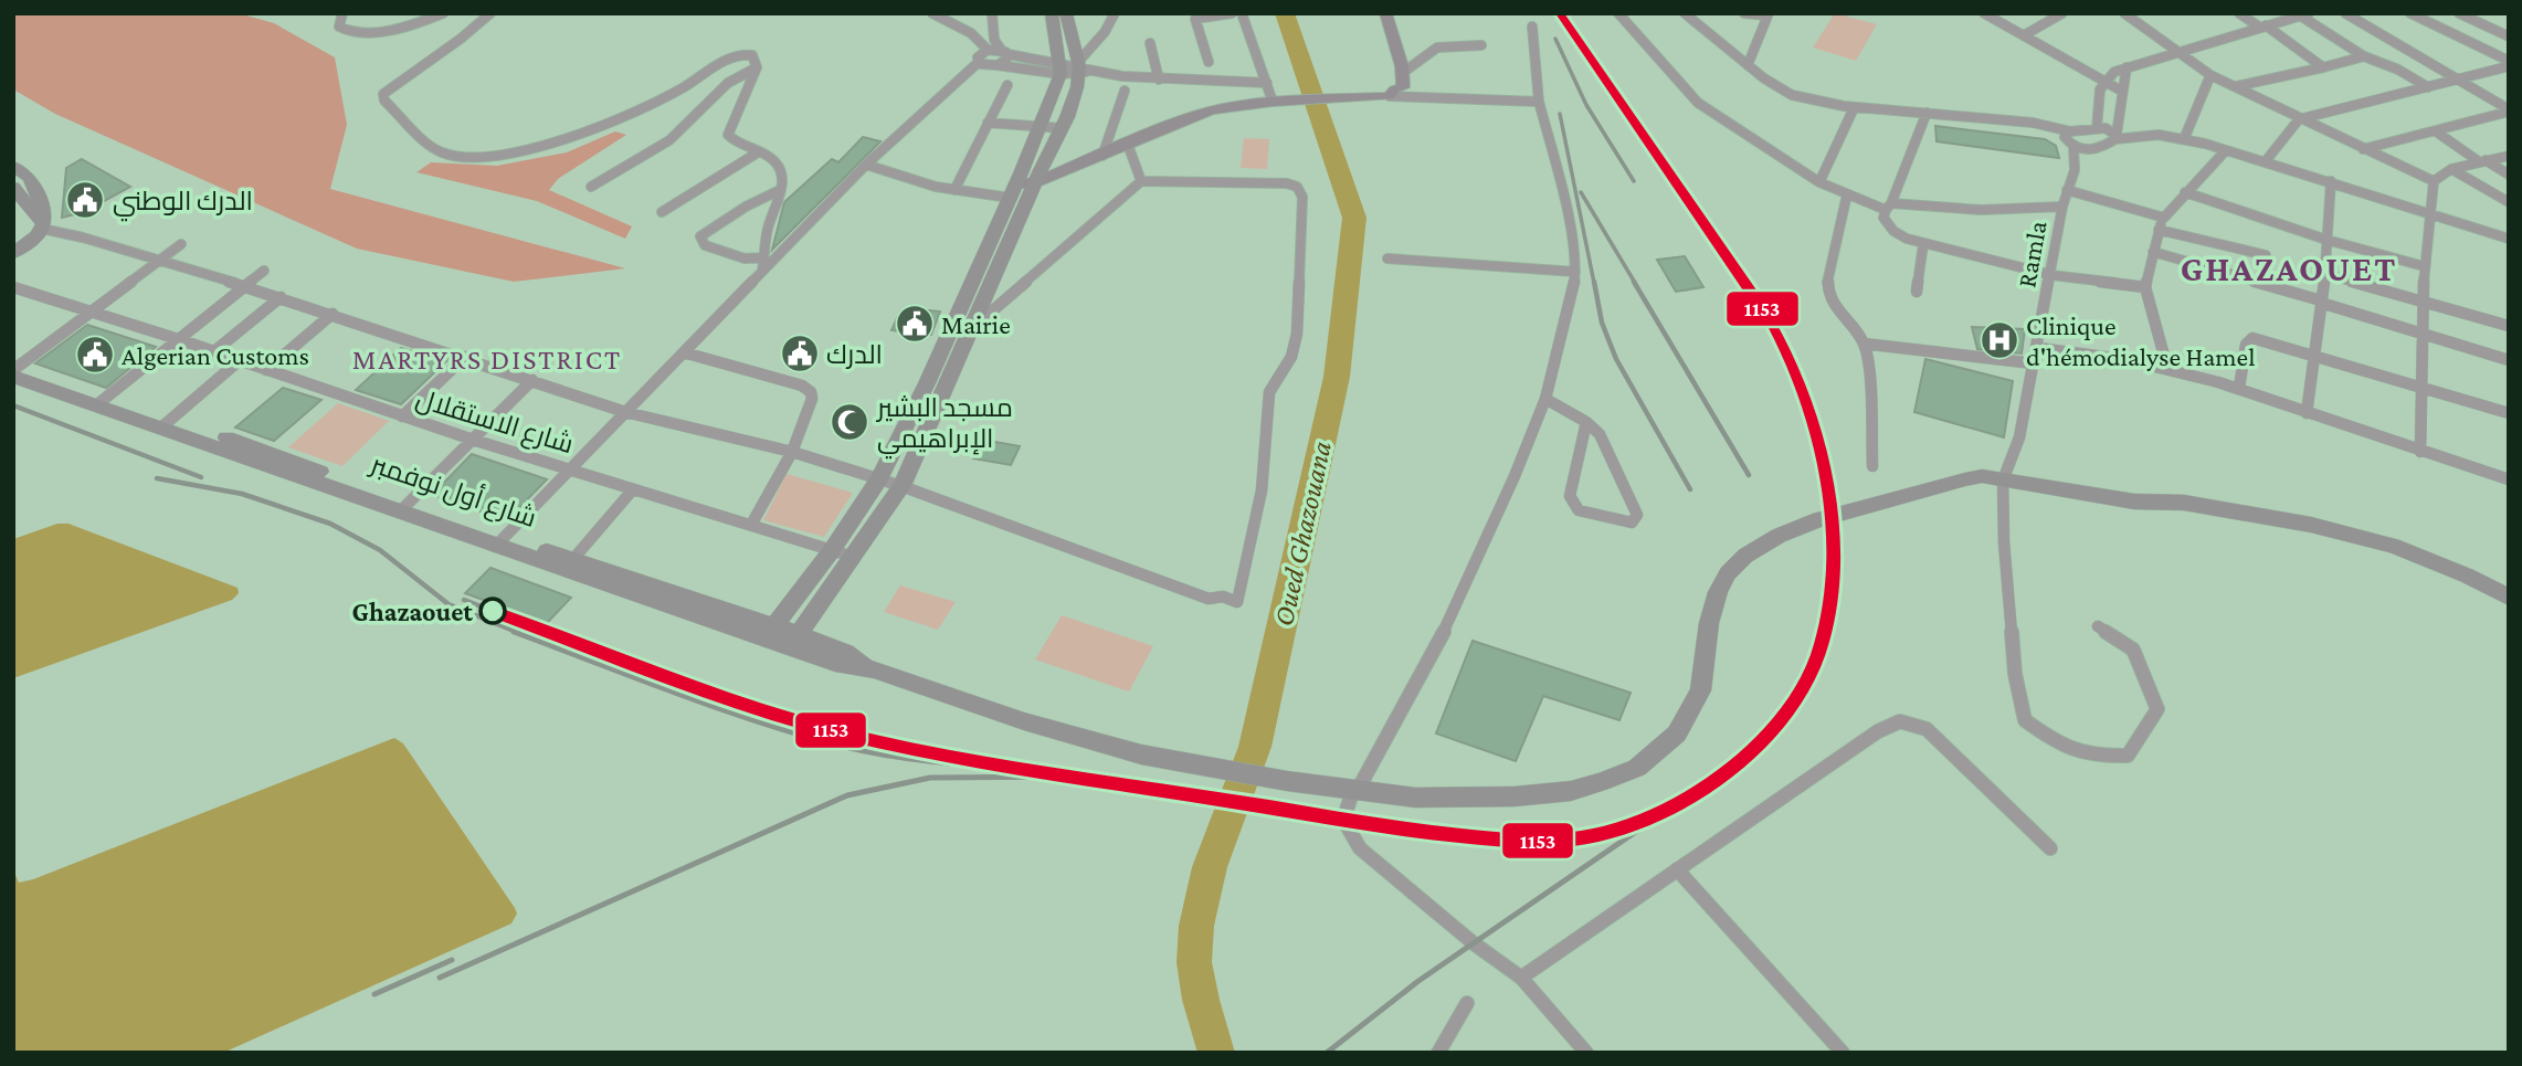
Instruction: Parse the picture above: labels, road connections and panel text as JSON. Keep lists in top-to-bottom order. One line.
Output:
{"streets":{"main road":["شارع أول نوفمبر"],"street":["Ramla","شارع الاستقلال"]},"districts":["GHAZAOUET","MARTYRS DISTRICT"],"water":["Oued Ghazouana"],"places":{"public building":["الدرك الوطني","Mairie","الدرك","Algerian Customs"],"hospital":["Clinique d'hémodialyse Hamel"],"mosque":["مسجد البشير الإبراهيمي"],"other":["Ghazaouet"]},"lines":["transit line 1153"]}
